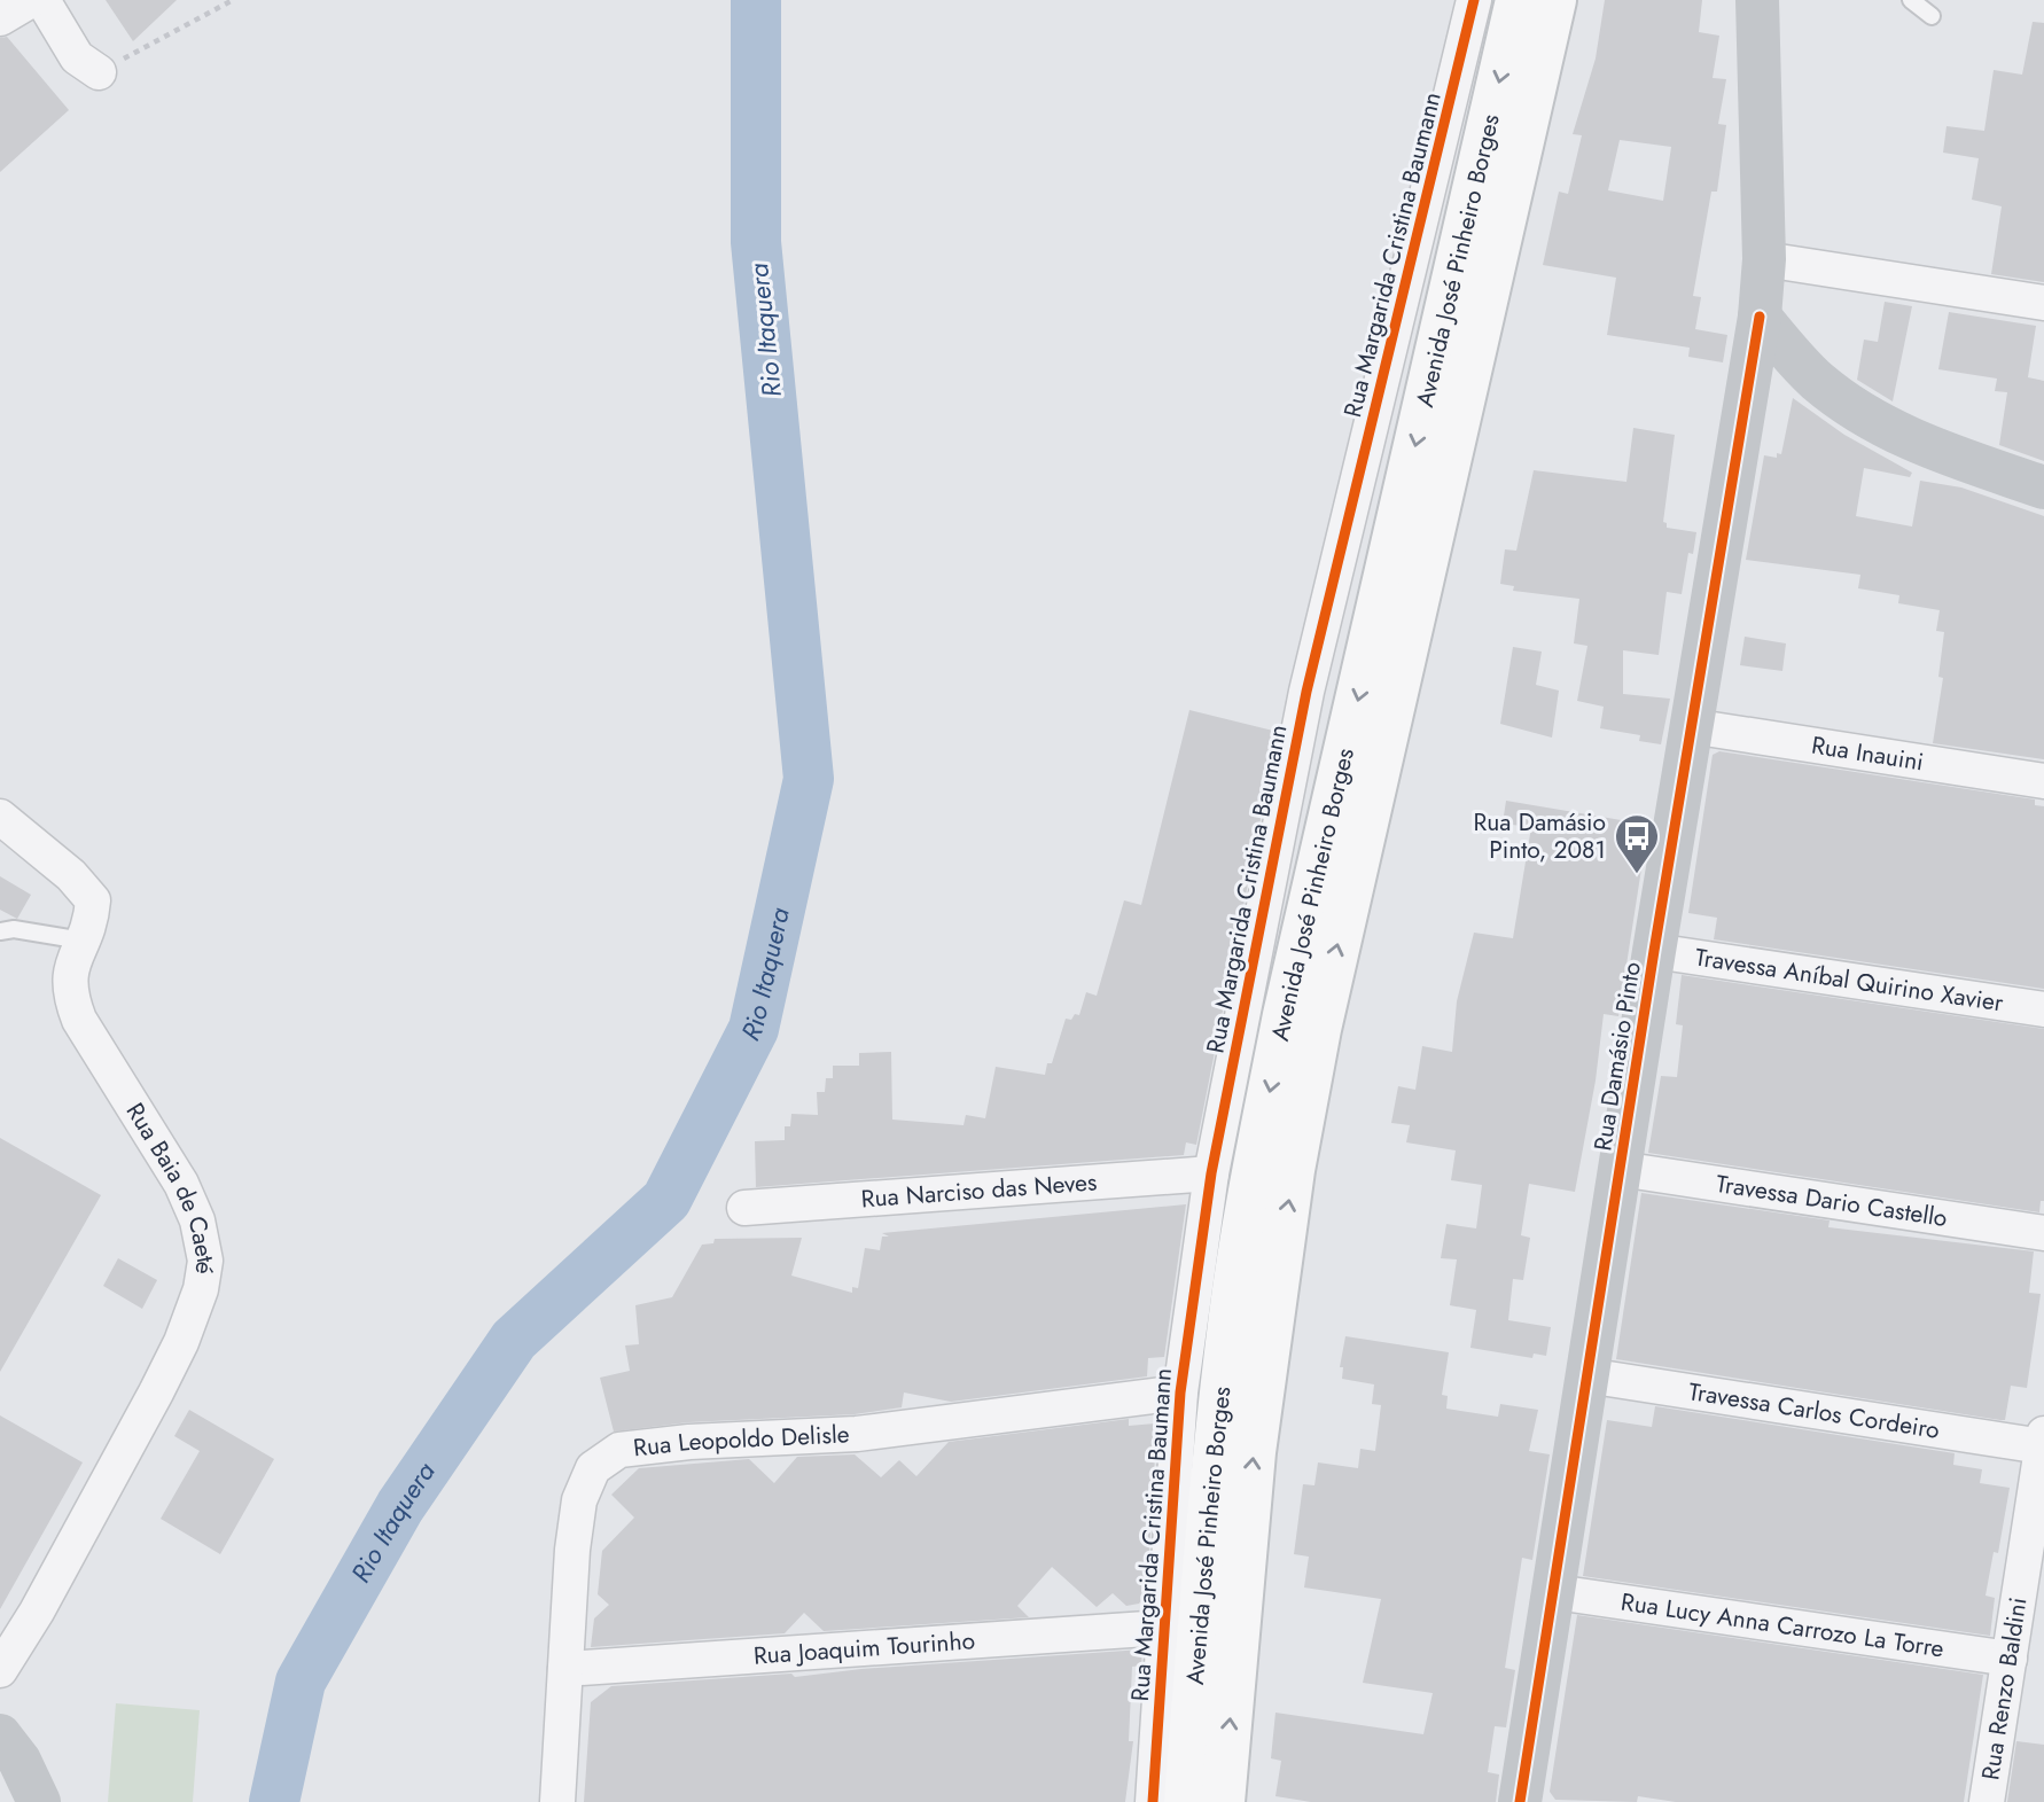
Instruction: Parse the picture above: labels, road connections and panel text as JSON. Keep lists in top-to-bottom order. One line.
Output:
{"streets":{"main road":["Avenida José Pinheiro Borges"],"street":["Rua Margarida Cristina Baumann","Rua Inauini","Travessa Aníbal Quirino Xavier","Rua Damásio Pinto","Rua Baia de Caeté","Rua Narciso das Neves","Travessa Dario Castello","Travessa Carlos Cordeiro","Rua Leopoldo Delisle","Rua Lucy Anna Carrozo La Torre","Rua Joaquim Tourinho","Rua Renzo Baldini"]},"crossings":[["Rua Margarida Cristina Baumann","Rua Narciso das Neves"],["Rua Margarida Cristina Baumann","Rua Leopoldo Delisle"],["Rua Margarida Cristina Baumann","Rua Joaquim Tourinho"],["Rua Inauini","Rua Damásio Pinto"],["Travessa Aníbal Quirino Xavier","Rua Damásio Pinto"],["Rua Damásio Pinto","Travessa Dario Castello"],["Rua Damásio Pinto","Travessa Carlos Cordeiro"],["Rua Damásio Pinto","Rua Lucy Anna Carrozo La Torre"],["Travessa Carlos Cordeiro","Rua Renzo Baldini"],["Rua Leopoldo Delisle","Rua Joaquim Tourinho"],["Rua Lucy Anna Carrozo La Torre","Rua Renzo Baldini"]],"water":["Rio Itaquera"],"places":{"bus stop":["Rua Damásio Pinto, 2081"]}}
